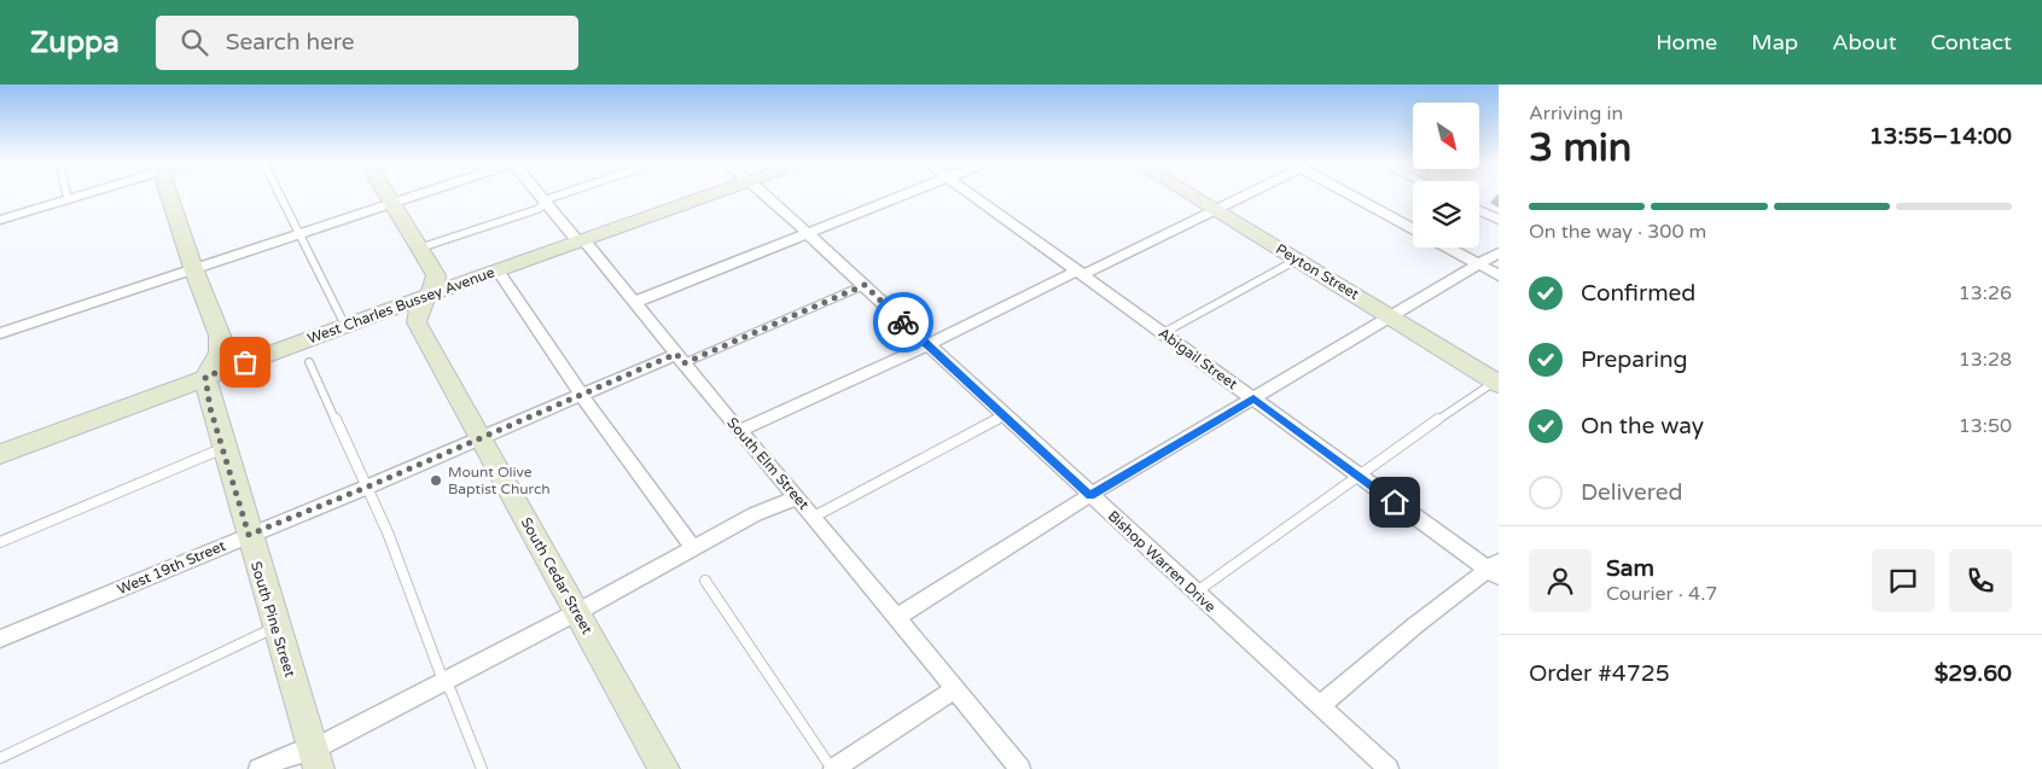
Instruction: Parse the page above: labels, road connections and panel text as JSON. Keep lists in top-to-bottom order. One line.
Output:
{"streets":{"main road":["Peyton Street","West Charles Bussey Avenue","South Cedar Street","South Pine Street"],"street":["Abigail Street","South Elm Street","Bishop Warren Drive","West 19th Street"]},"crossings":[["West Charles Bussey Avenue","South Elm Street"],["West Charles Bussey Avenue","South Cedar Street"],["West Charles Bussey Avenue","South Pine Street"],["South Elm Street","West 19th Street"],["West 19th Street","South Cedar Street"],["West 19th Street","South Pine Street"]],"places":["Mount Olive Baptist Church"],"north":"bottom right","page":{"header":"Zuppa","search":"Search here","nav":["Home","Map","About","Contact"],"heading":["3 min","Arriving in","13:55–14:00"],"panel":["Sam","Courier · 4.7","Order #4725","$29.60"],"bar":"On the way · 300 m","list":[["Confirmed","13:26"],["Preparing","13:28"],["On the way","13:50"],"Delivered"]}}
